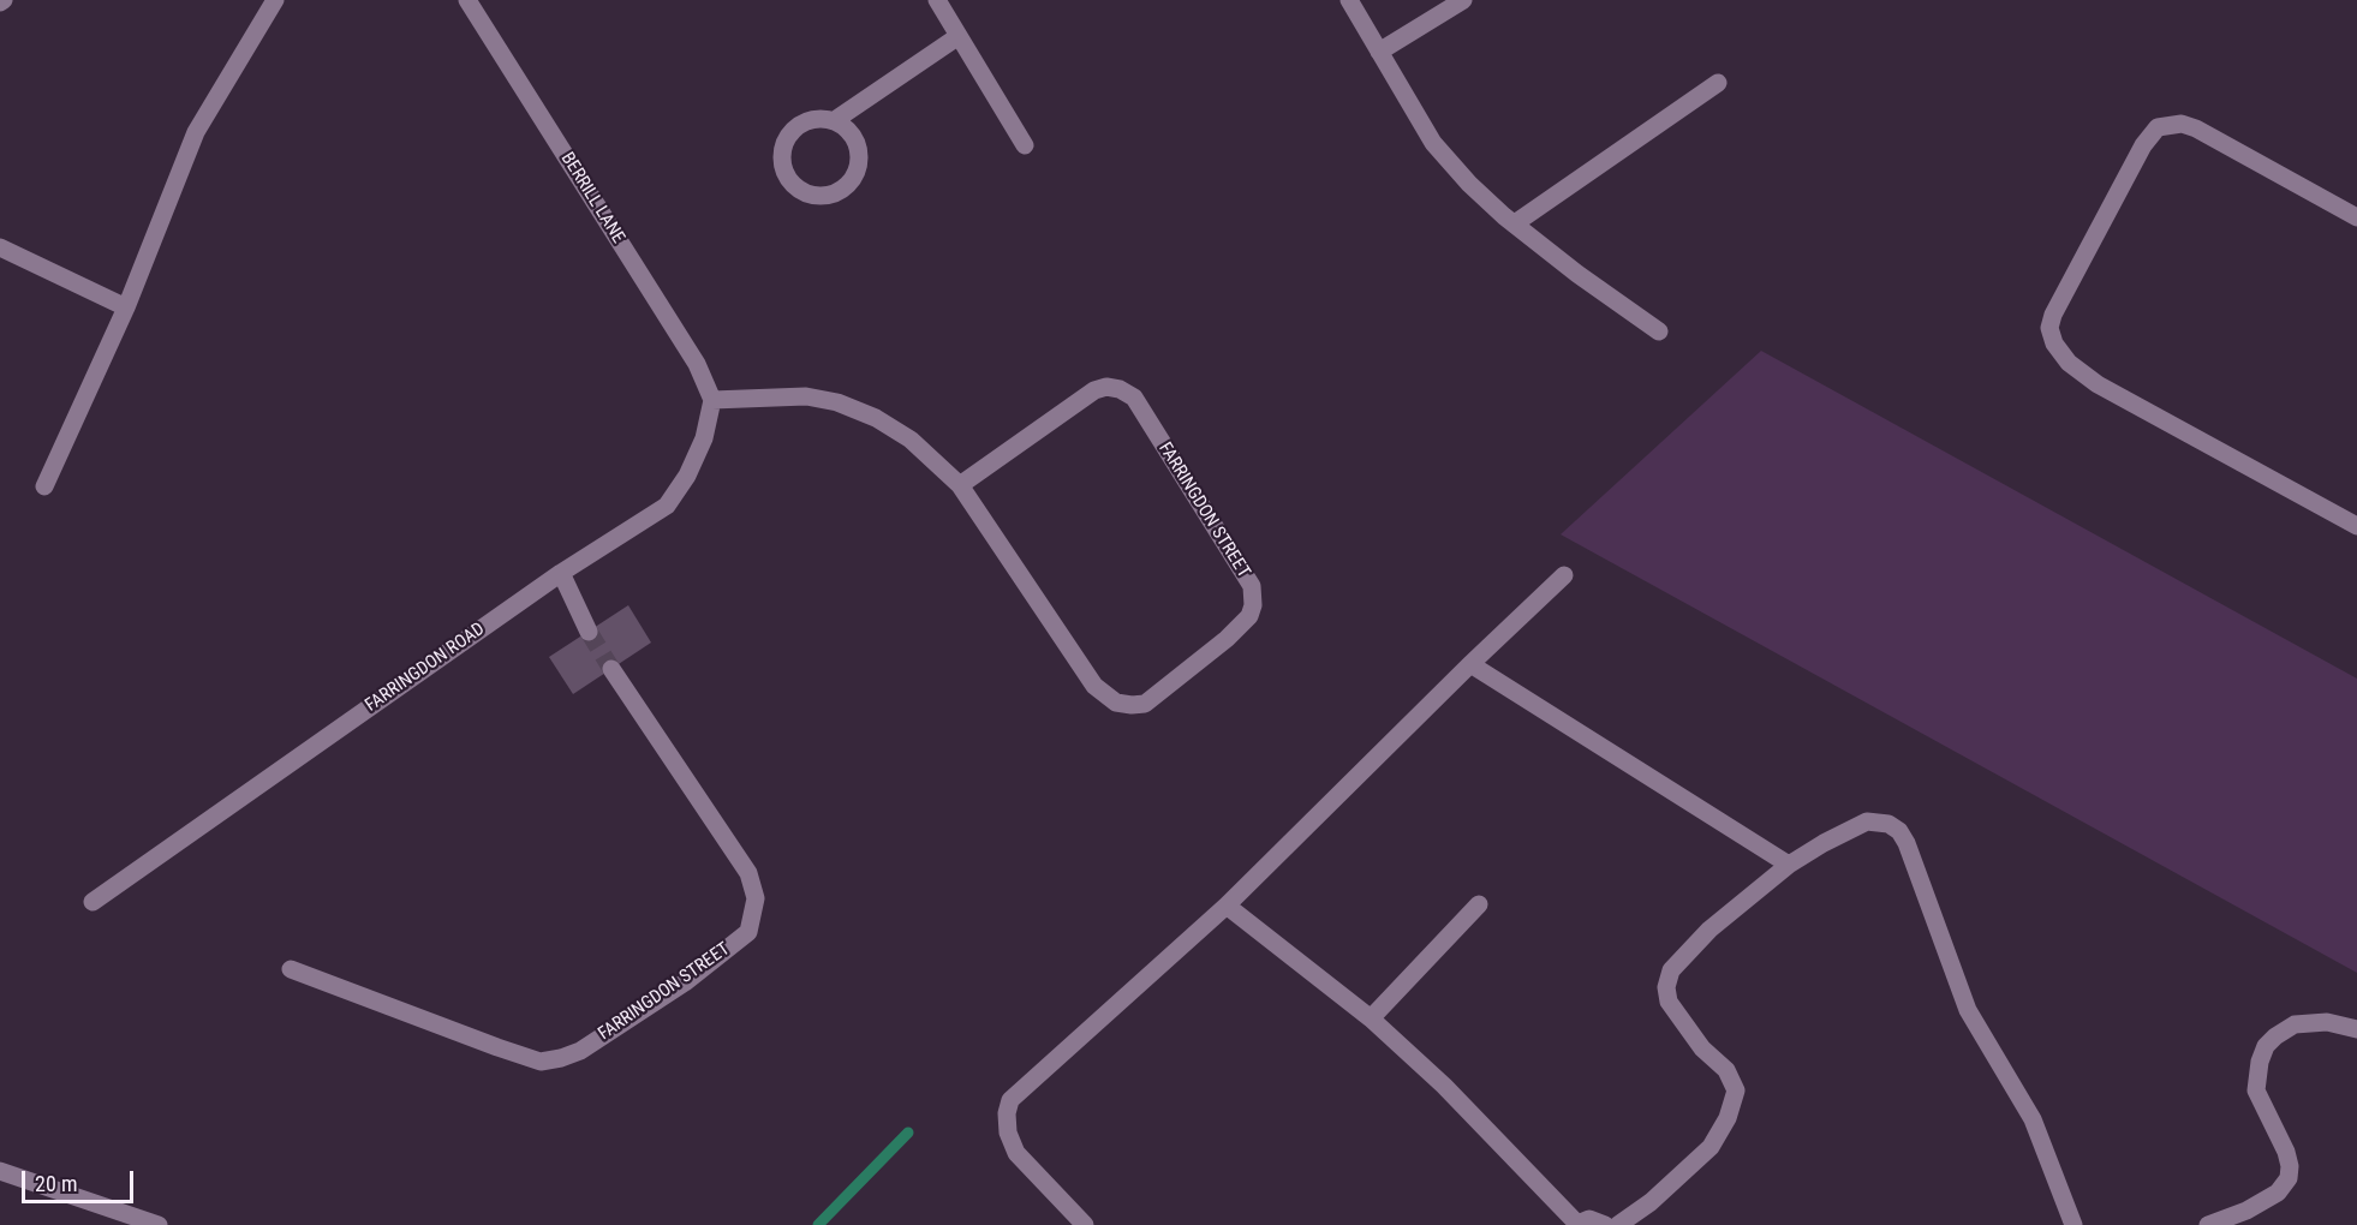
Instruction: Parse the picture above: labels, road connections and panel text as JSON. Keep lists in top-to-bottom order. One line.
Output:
{"streets":{"street":["BERRILL LANE","FARRINGDON STREET","FARRINGDON ROAD"]},"crossings":[["BERRILL LANE","FARRINGDON STREET"],["BERRILL LANE","FARRINGDON ROAD"],["FARRINGDON STREET","FARRINGDON ROAD"]],"scale_bar":"20 m"}
